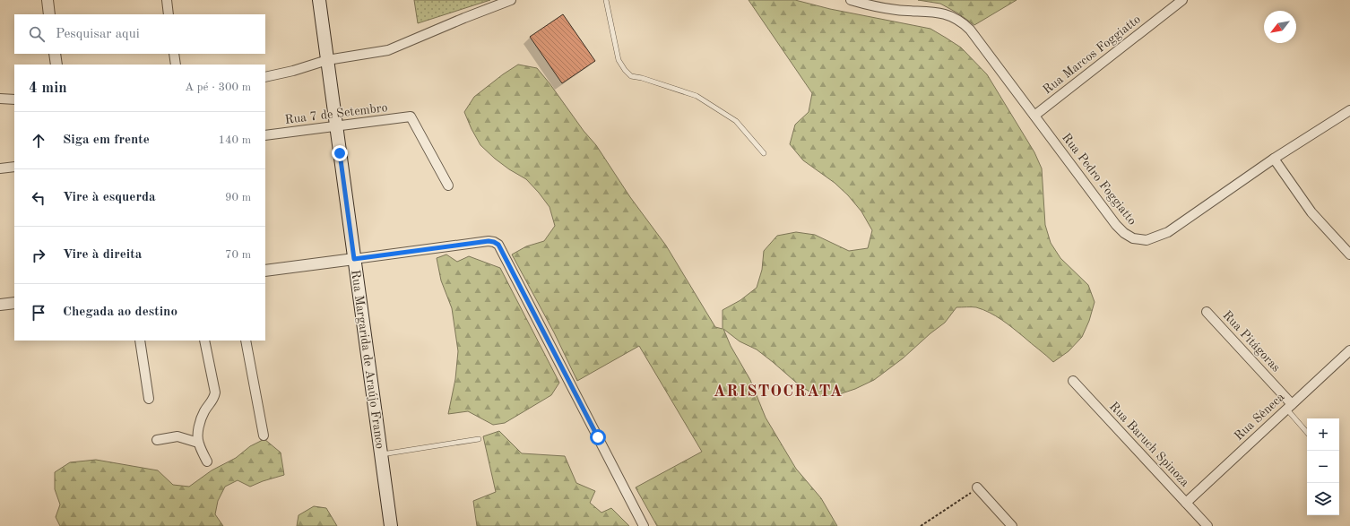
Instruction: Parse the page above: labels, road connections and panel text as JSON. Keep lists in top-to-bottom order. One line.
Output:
{"streets":{"main road":["Rua Margarida de Araújo Franco"],"street":["Rua Marcos Foggiatto","Rua 7 de Setembro","Rua Pedro Foggiatto","Rua Pitágoras","Rua Sêneca","Rua Baruch Spinoza"]},"crossings":[["Rua Marcos Foggiatto","Rua Pedro Foggiatto"],["Rua 7 de Setembro","Rua Margarida de Araújo Franco"],["Rua Pitágoras","Rua Sêneca"],["Rua Sêneca","Rua Baruch Spinoza"]],"districts":["ARISTOCRATA"],"north":"bottom left","page":{"search":"Pesquisar aqui","heading":["4 min","A pé · 300 m"],"list":[["Siga em frente","140 m"],["Vire à esquerda","90 m"],["Vire à direita","70 m"],"Chegada ao destino"],"map_buttons":["+","−"]}}
